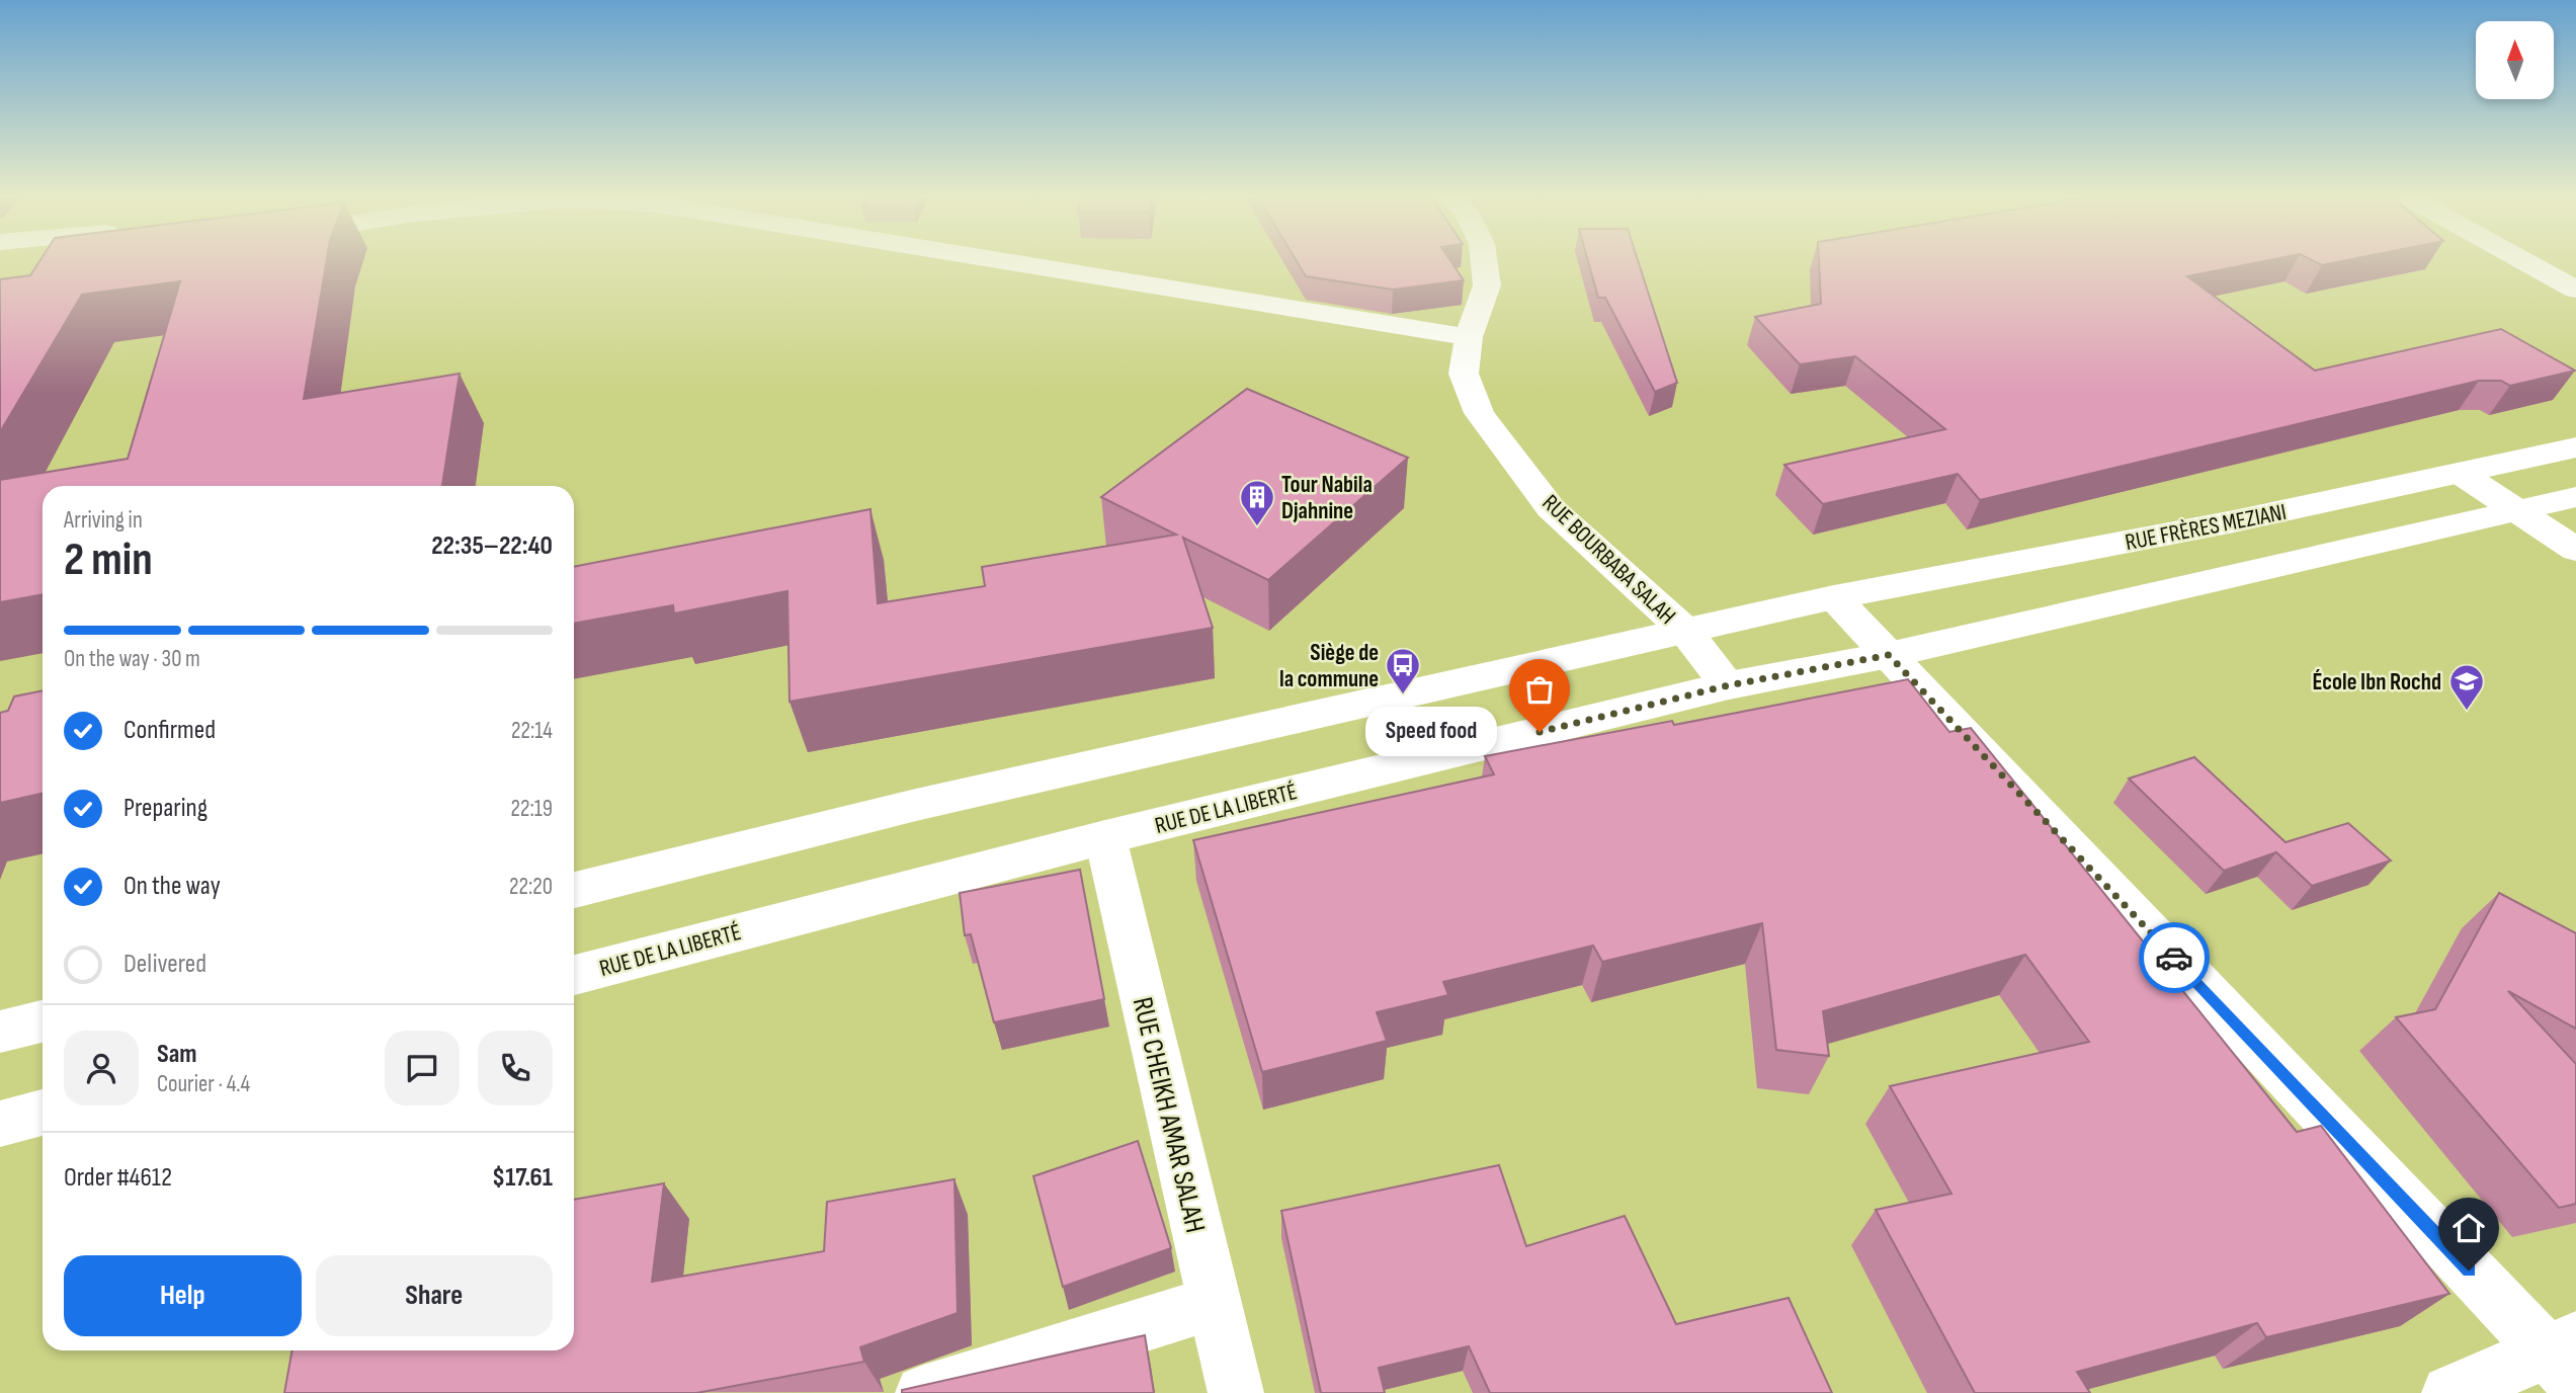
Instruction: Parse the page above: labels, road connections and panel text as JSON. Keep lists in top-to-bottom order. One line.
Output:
{"streets":{"street":["RUE FRÈRES MEZIANI","RUE BOURBABA SALAH","RUE DE LA LIBERTÉ","RUE CHEIKH AMAR SALAH"]},"crossings":[["RUE BOURBABA SALAH","RUE DE LA LIBERTÉ"],["RUE DE LA LIBERTÉ","RUE CHEIKH AMAR SALAH"]],"places":{"building":["Tour Nabila Djahnine"],"bus stop":["Siège de la commune"],"school or university":["École Ibn Rochd"],"other":["Speed food"]},"north":"top","page":{"heading":["2 min","Arriving in","22:35–22:40"],"panel":["Sam","Courier · 4.4","Order #4612","$17.61"],"bar":"On the way · 30 m","list":[["Confirmed","22:14"],["Preparing","22:19"],["On the way","22:20"],"Delivered"],"bubble":"Speed food","buttons":["Help","Share"]}}
